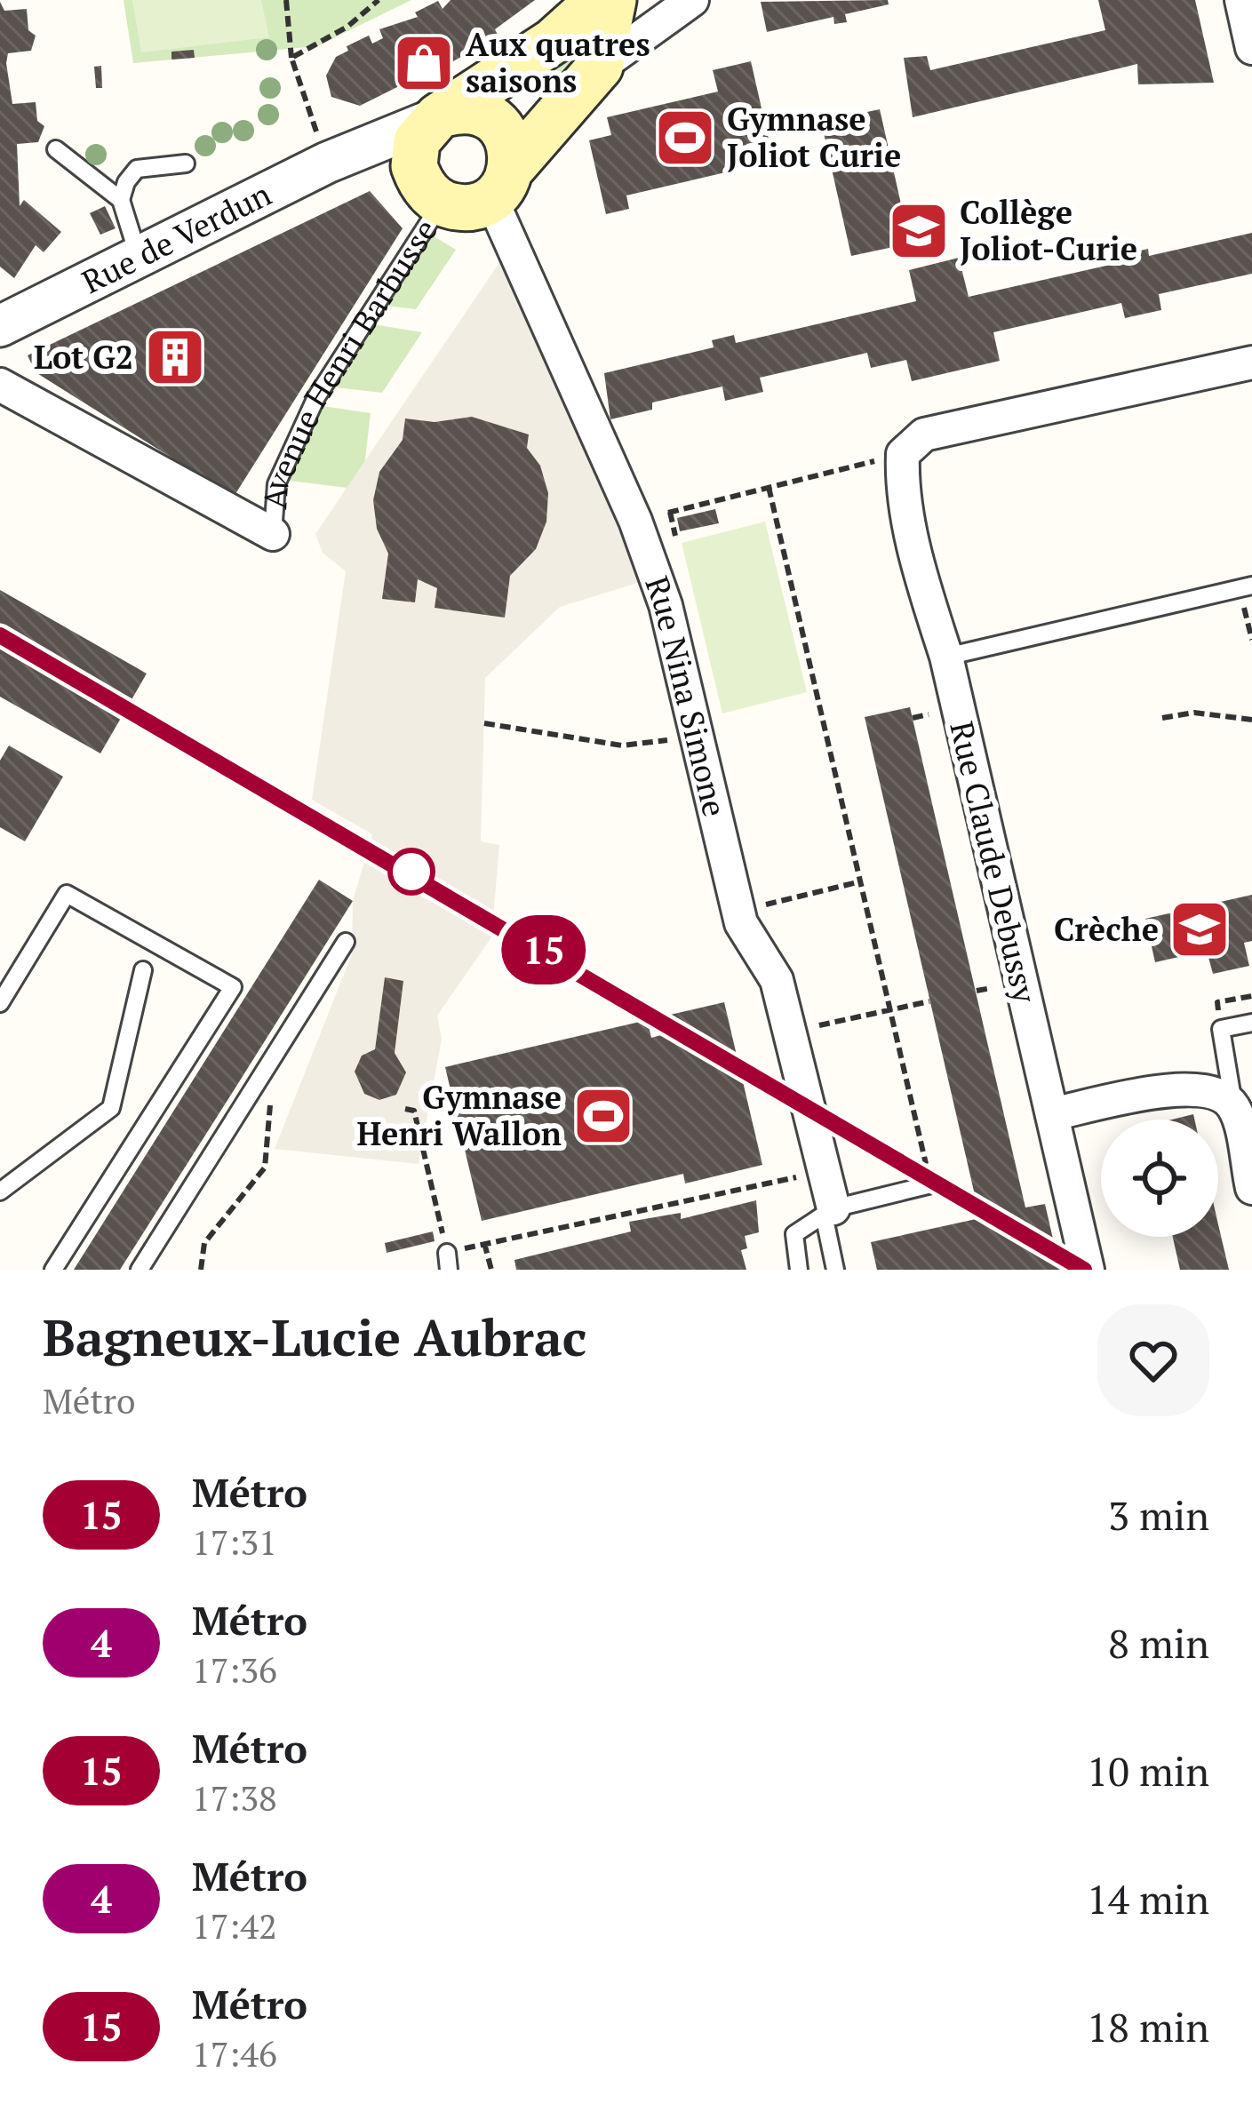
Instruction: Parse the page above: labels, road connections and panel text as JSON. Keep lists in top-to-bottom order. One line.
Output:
{"streets":{"street":["Rue de Verdun","Rue Nina Simone","Rue Claude Debussy"],"lane":["Avenue Henri Barbusse"]},"crossings":[["Rue de Verdun","Avenue Henri Barbusse"],["Rue de Verdun","Rue Nina Simone"],["Avenue Henri Barbusse","Rue Nina Simone"]],"places":{"shop":["Aux quatres saisons"],"sports":["Gymnase Joliot Curie","Gymnase Henri Wallon"],"school or university":["Collège Joliot-Curie","Crèche"],"building":["Lot G2"]},"lines":["metro line 15"],"page":{"on_map":"15","heading":["Bagneux-Lucie Aubrac","Métro"],"list":[{"mark":"15","name":"Métro","note":"17:31","value":"3 min"},{"mark":"4","name":"Métro","note":"17:36","value":"8 min"},{"mark":"15","name":"Métro","note":"17:38","value":"10 min"},{"mark":"4","name":"Métro","note":"17:42","value":"14 min"},{"mark":"15","name":"Métro","note":"17:46","value":"18 min"}]}}
